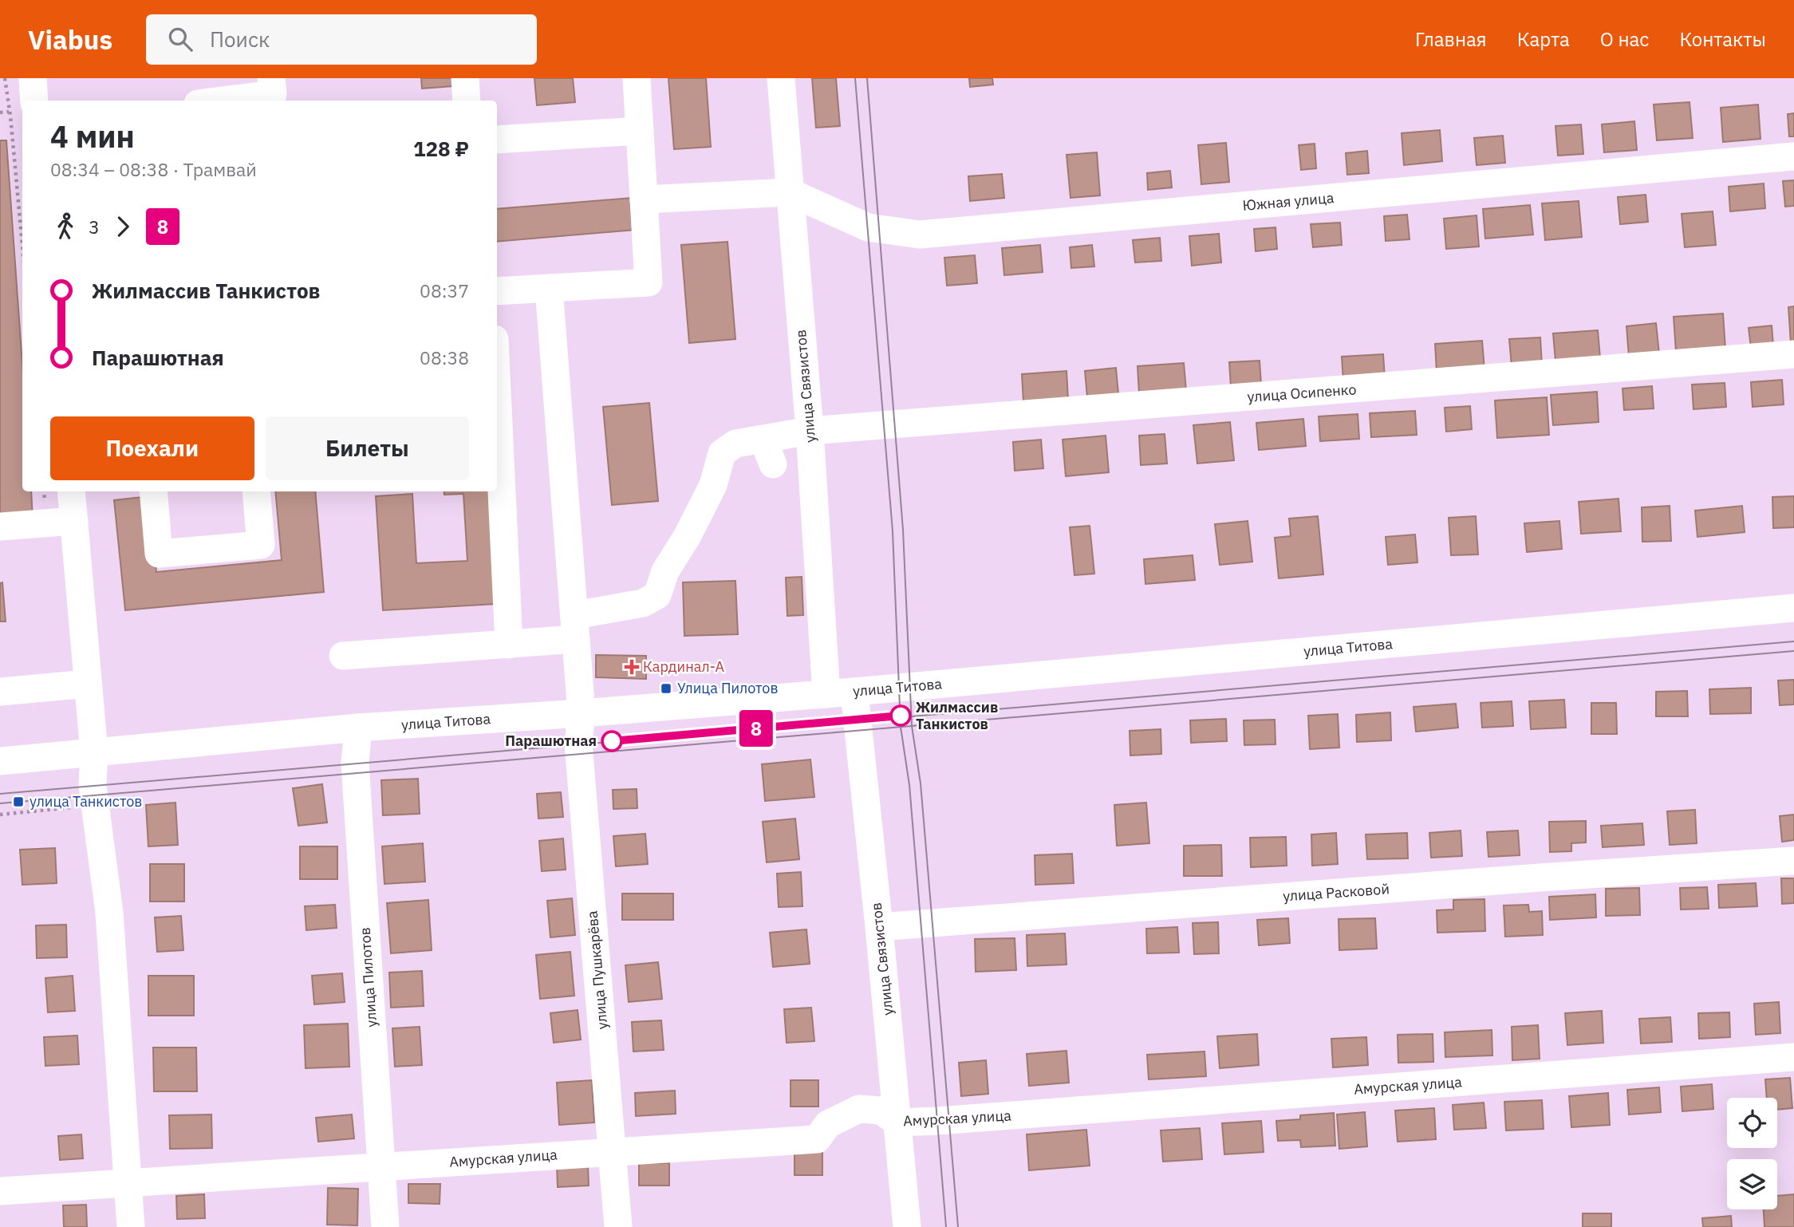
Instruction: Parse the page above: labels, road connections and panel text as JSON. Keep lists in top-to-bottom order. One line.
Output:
{"streets":{"street":["Южная улица","улица Связистов","улица Осипенко","улица Титова","улица Расковой","улица Пушкарёва","улица Пилотов","Амурская улица"]},"crossings":[["Южная улица","улица Связистов"],["улица Связистов","улица Осипенко"],["улица Связистов","улица Титова"],["улица Связистов","улица Расковой"],["улица Связистов","Амурская улица"],["улица Осипенко","улица Пушкарёва"],["улица Титова","улица Пушкарёва"],["улица Титова","улица Пилотов"],["улица Пушкарёва","Амурская улица"],["улица Пилотов","Амурская улица"]],"places":{"health":["Кардинал-А"],"transit":["Улица Пилотов","улица Танкистов"],"other":["Жилмассив Танкистов","Парашютная"]},"lines":["tram line 8"],"page":{"header":"Viabus","search":"Поиск","nav":["Главная","Карта","О нас","Контакты"],"on_map":"8","heading":["4 мин","08:34 – 08:38 · Трамвай","128 ₽"],"legs":["3","8"],"list":[{"name":"Жилмассив Танкистов","value":"08:37"},{"name":"Парашютная","value":"08:38"}],"buttons":["Поехали","Билеты"]}}
